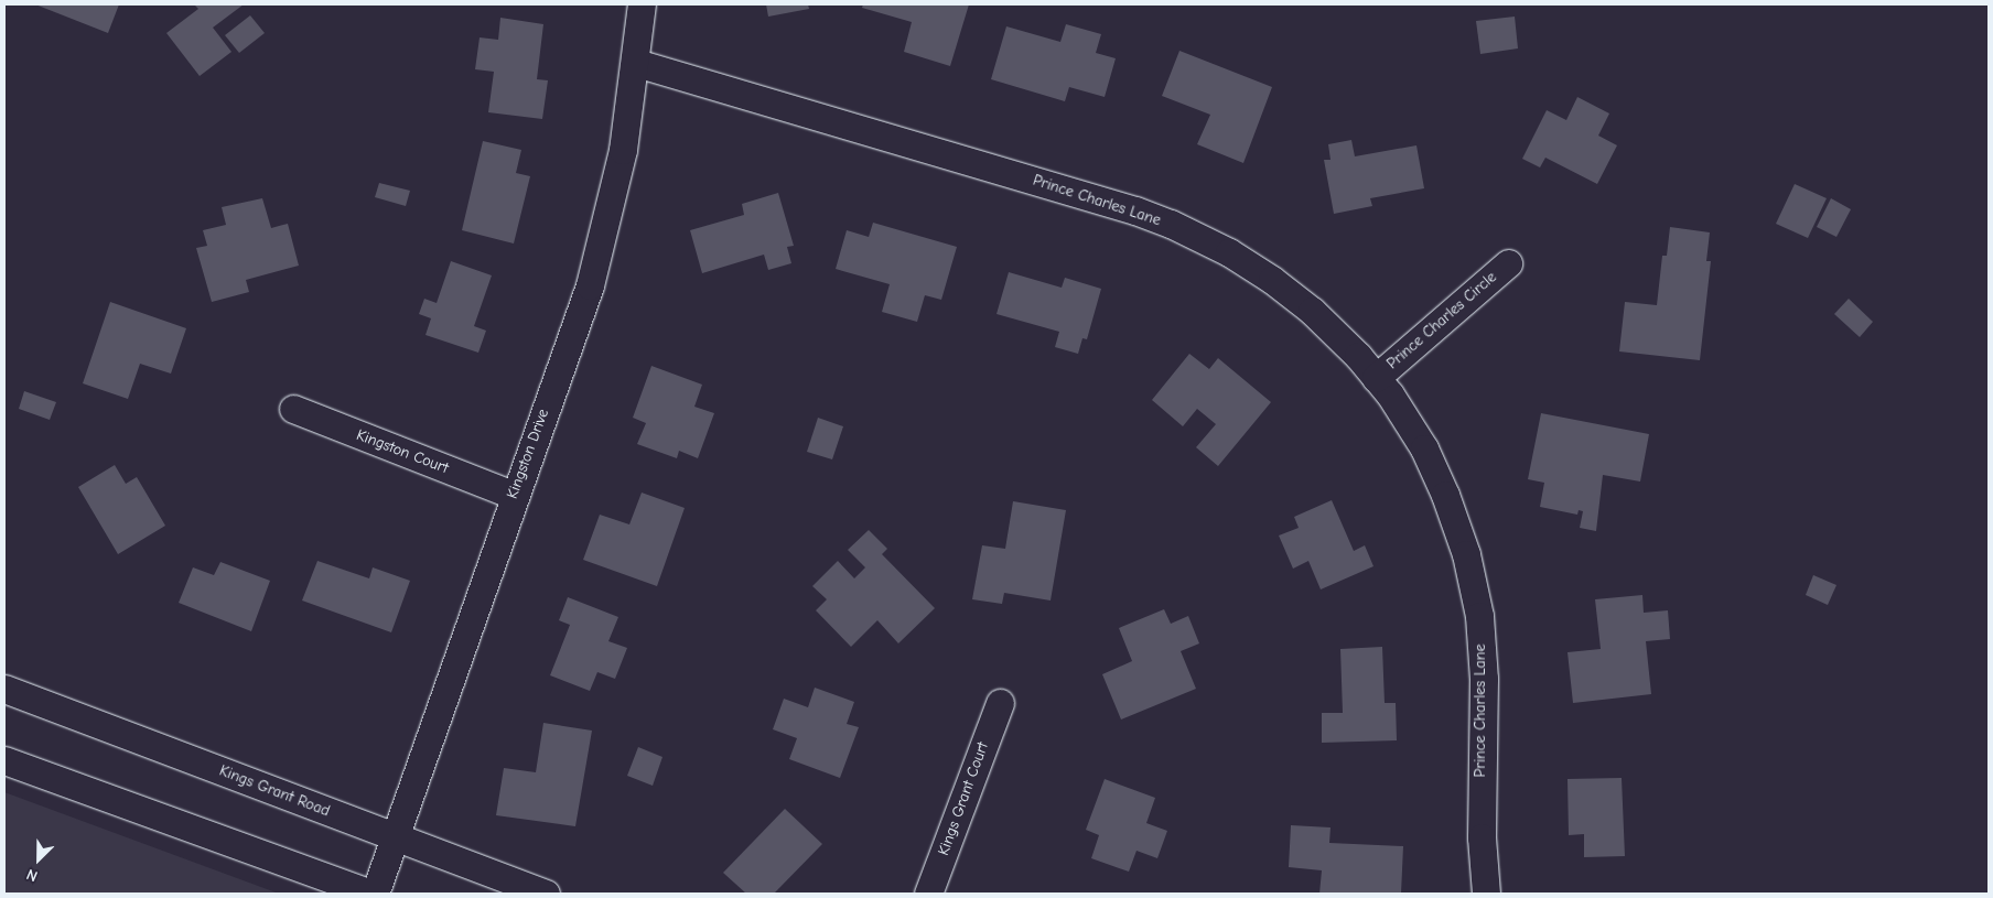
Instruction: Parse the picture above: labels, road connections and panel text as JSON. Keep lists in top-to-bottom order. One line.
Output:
{"streets":{"street":["Prince Charles Lane","Prince Charles Circle","Kingston Court","Kingston Drive","Kings Grant Road","Kings Grant Court"]},"crossings":[["Prince Charles Lane","Prince Charles Circle"],["Prince Charles Lane","Kingston Drive"],["Kingston Court","Kingston Drive"],["Kingston Drive","Kings Grant Road"]],"north":"bottom left"}
